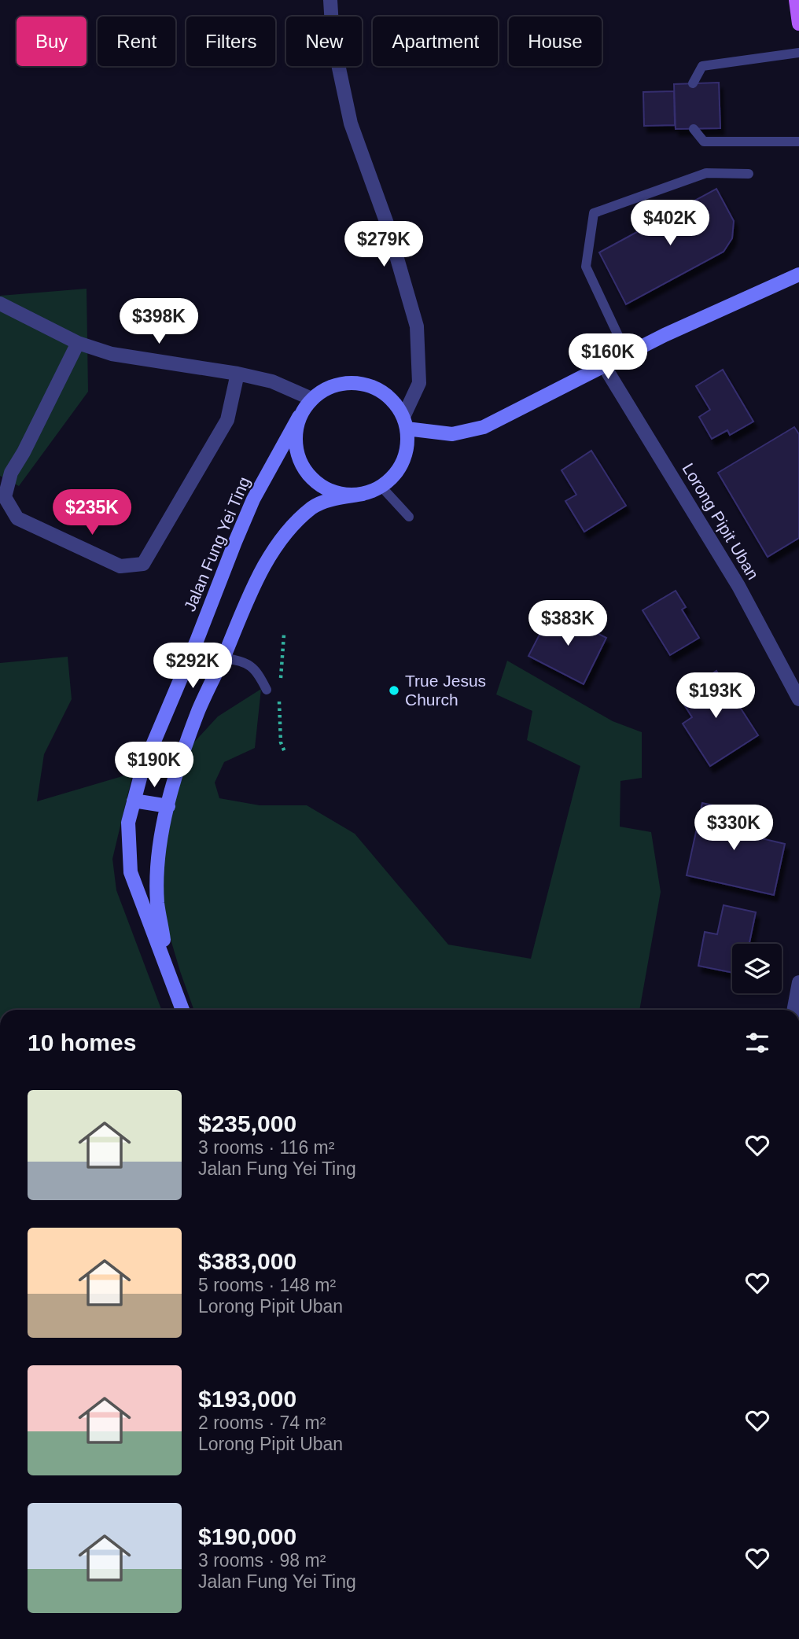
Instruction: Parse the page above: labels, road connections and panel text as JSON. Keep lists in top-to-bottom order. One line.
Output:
{"streets":{"street":["Lorong Pipit Uban","Jalan Fung Yei Ting"]},"places":["True Jesus Church"],"page":{"chip":["Buy","Rent","Filters","New","Apartment","House"],"price":["$402K","$279K","$398K","$160K","$235K","$383K","$292K","$193K","$190K","$330K"],"heading":"10 homes","list":[{"name":"$235,000","note":"3 rooms · 116 m² · Jalan Fung Yei Ting"},{"name":"$383,000","note":"5 rooms · 148 m² · Lorong Pipit Uban"},{"name":"$193,000","note":"2 rooms · 74 m² · Lorong Pipit Uban"},{"name":"$190,000","note":"3 rooms · 98 m² · Jalan Fung Yei Ting"}]}}
